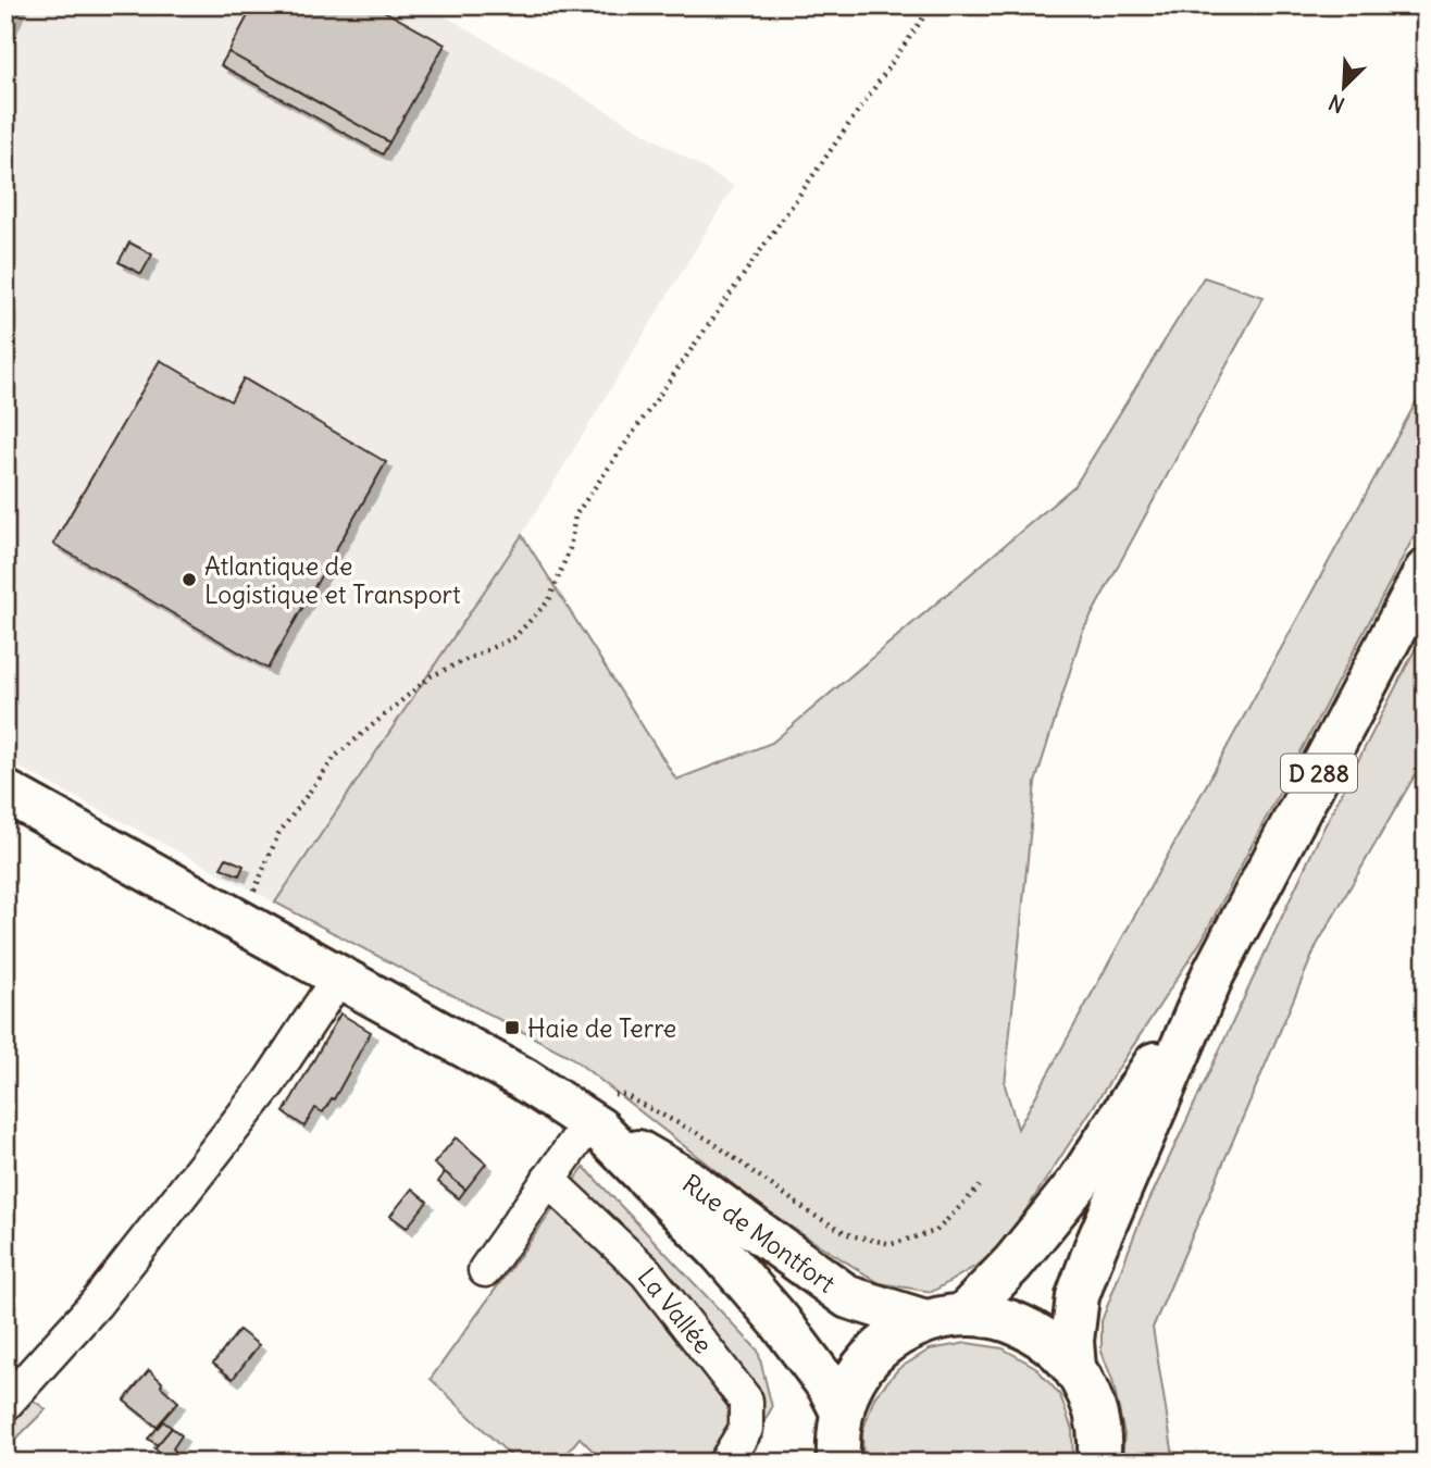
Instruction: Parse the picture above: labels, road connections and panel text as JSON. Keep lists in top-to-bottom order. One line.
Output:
{"streets":{"main road":["D 288","Rue de Montfort"],"street":["La Vallée"]},"crossings":[["D 288","Rue de Montfort"]],"places":{"other":["Atlantique de Logistique et Transport"],"transit":["Haie de Terre"]},"north":"bottom left"}
